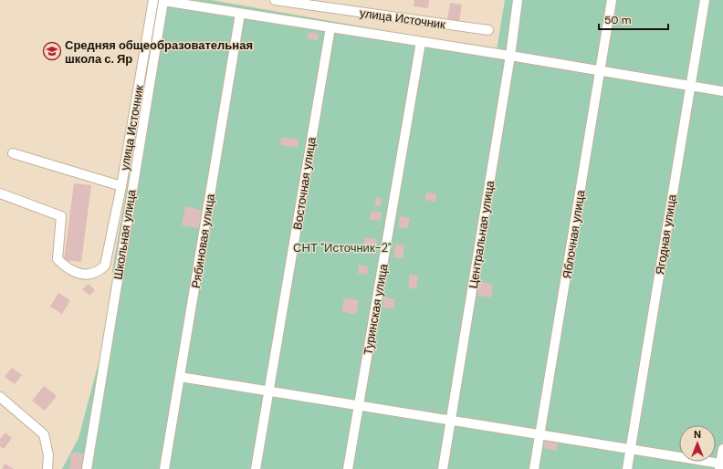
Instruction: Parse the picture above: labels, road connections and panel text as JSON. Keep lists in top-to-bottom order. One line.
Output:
{"streets":{"street":["улица Источник","Восточная улица","Школьная улица","Центральная улица","Яблочная улица","Ягодная улица","Рябиновая улица","Туринская улица"]},"crossings":[["Школьная улица","Рябиновая улица"]],"parks":["СНТ \"Источник-2\""],"places":{"school or university":["Средняя общеобразовательная школа с. Яр"]},"scale_bar":"50 m","north":"top"}
